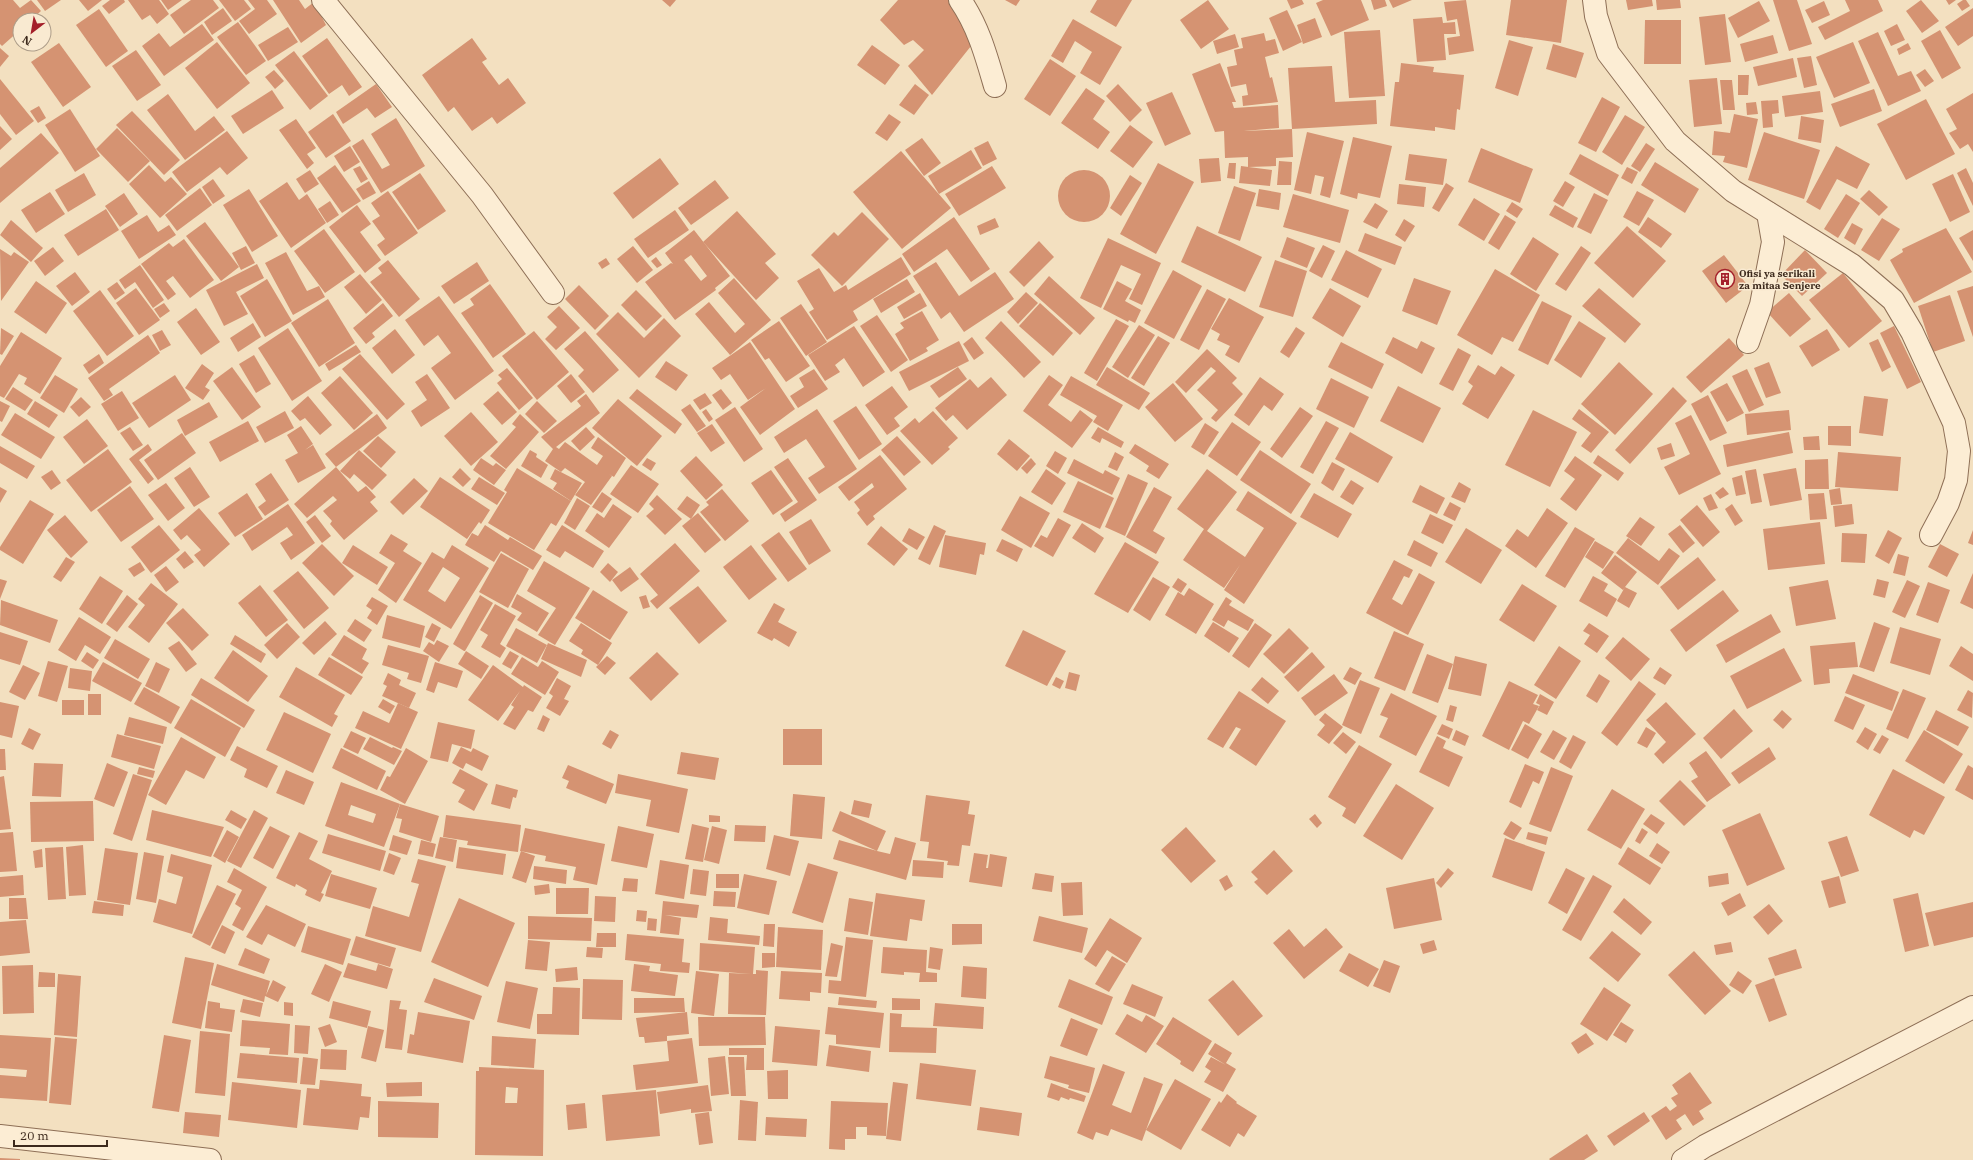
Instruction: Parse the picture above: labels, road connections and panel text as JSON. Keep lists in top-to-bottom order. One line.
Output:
{"places":{"building":["Ofisi ya serikali za mitaa Senjere"]},"scale_bar":"20 m","north":"bottom left"}
